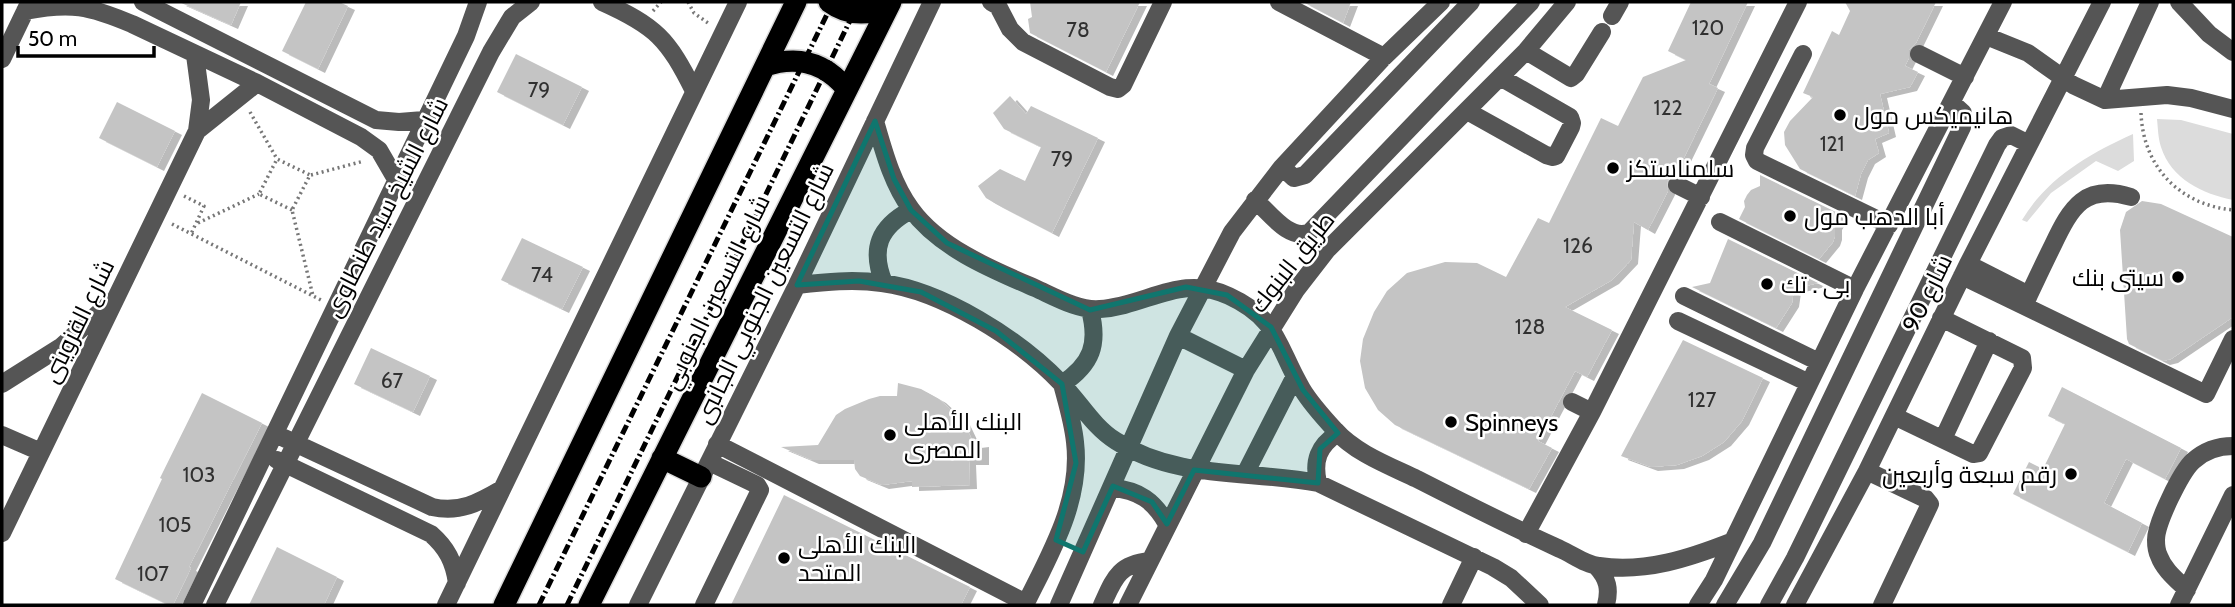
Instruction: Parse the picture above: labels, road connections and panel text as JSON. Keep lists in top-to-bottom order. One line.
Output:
{"streets":{"highway":["شارع التسعين الجنوبي"],"street":["شارع الشيخ سيد طنطاوى","طريق البنوك","شارع التسعين الجنوبي الجانبى","شارع 90","شارع القزوينى"]},"places":["هانيميكس مول","سلمناستكز","أبا الدهب مول","سيتى بنك","بى . تك","Spinneys","البنك الأهلى المصرى","رقم سبعة وأربعين","البنك الأهلى المتحد"],"house_numbers":["120","78","79","122","121","79","126","74","128","67","127","103","105","107"],"scale_bar":"50 m"}
